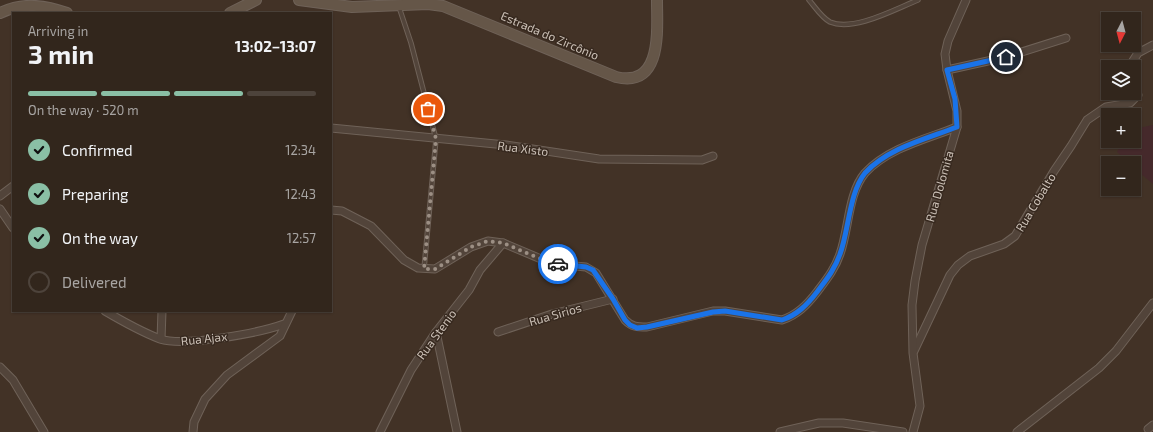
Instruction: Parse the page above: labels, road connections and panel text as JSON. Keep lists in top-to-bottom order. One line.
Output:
{"streets":{"street":["Estrada do Zircônio","Rua Xisto","Rua Dolomita","Rua Cobalto","Rua Sirios","Rua Stenio","Rua Ajax"]},"crossings":[["Rua Dolomita","Rua Cobalto"]],"north":"bottom","page":{"map_buttons":["+","−"],"heading":["3 min","Arriving in","13:02–13:07"],"bar":"On the way · 520 m","list":[["Confirmed","12:34"],["Preparing","12:43"],["On the way","12:57"],"Delivered"]}}
